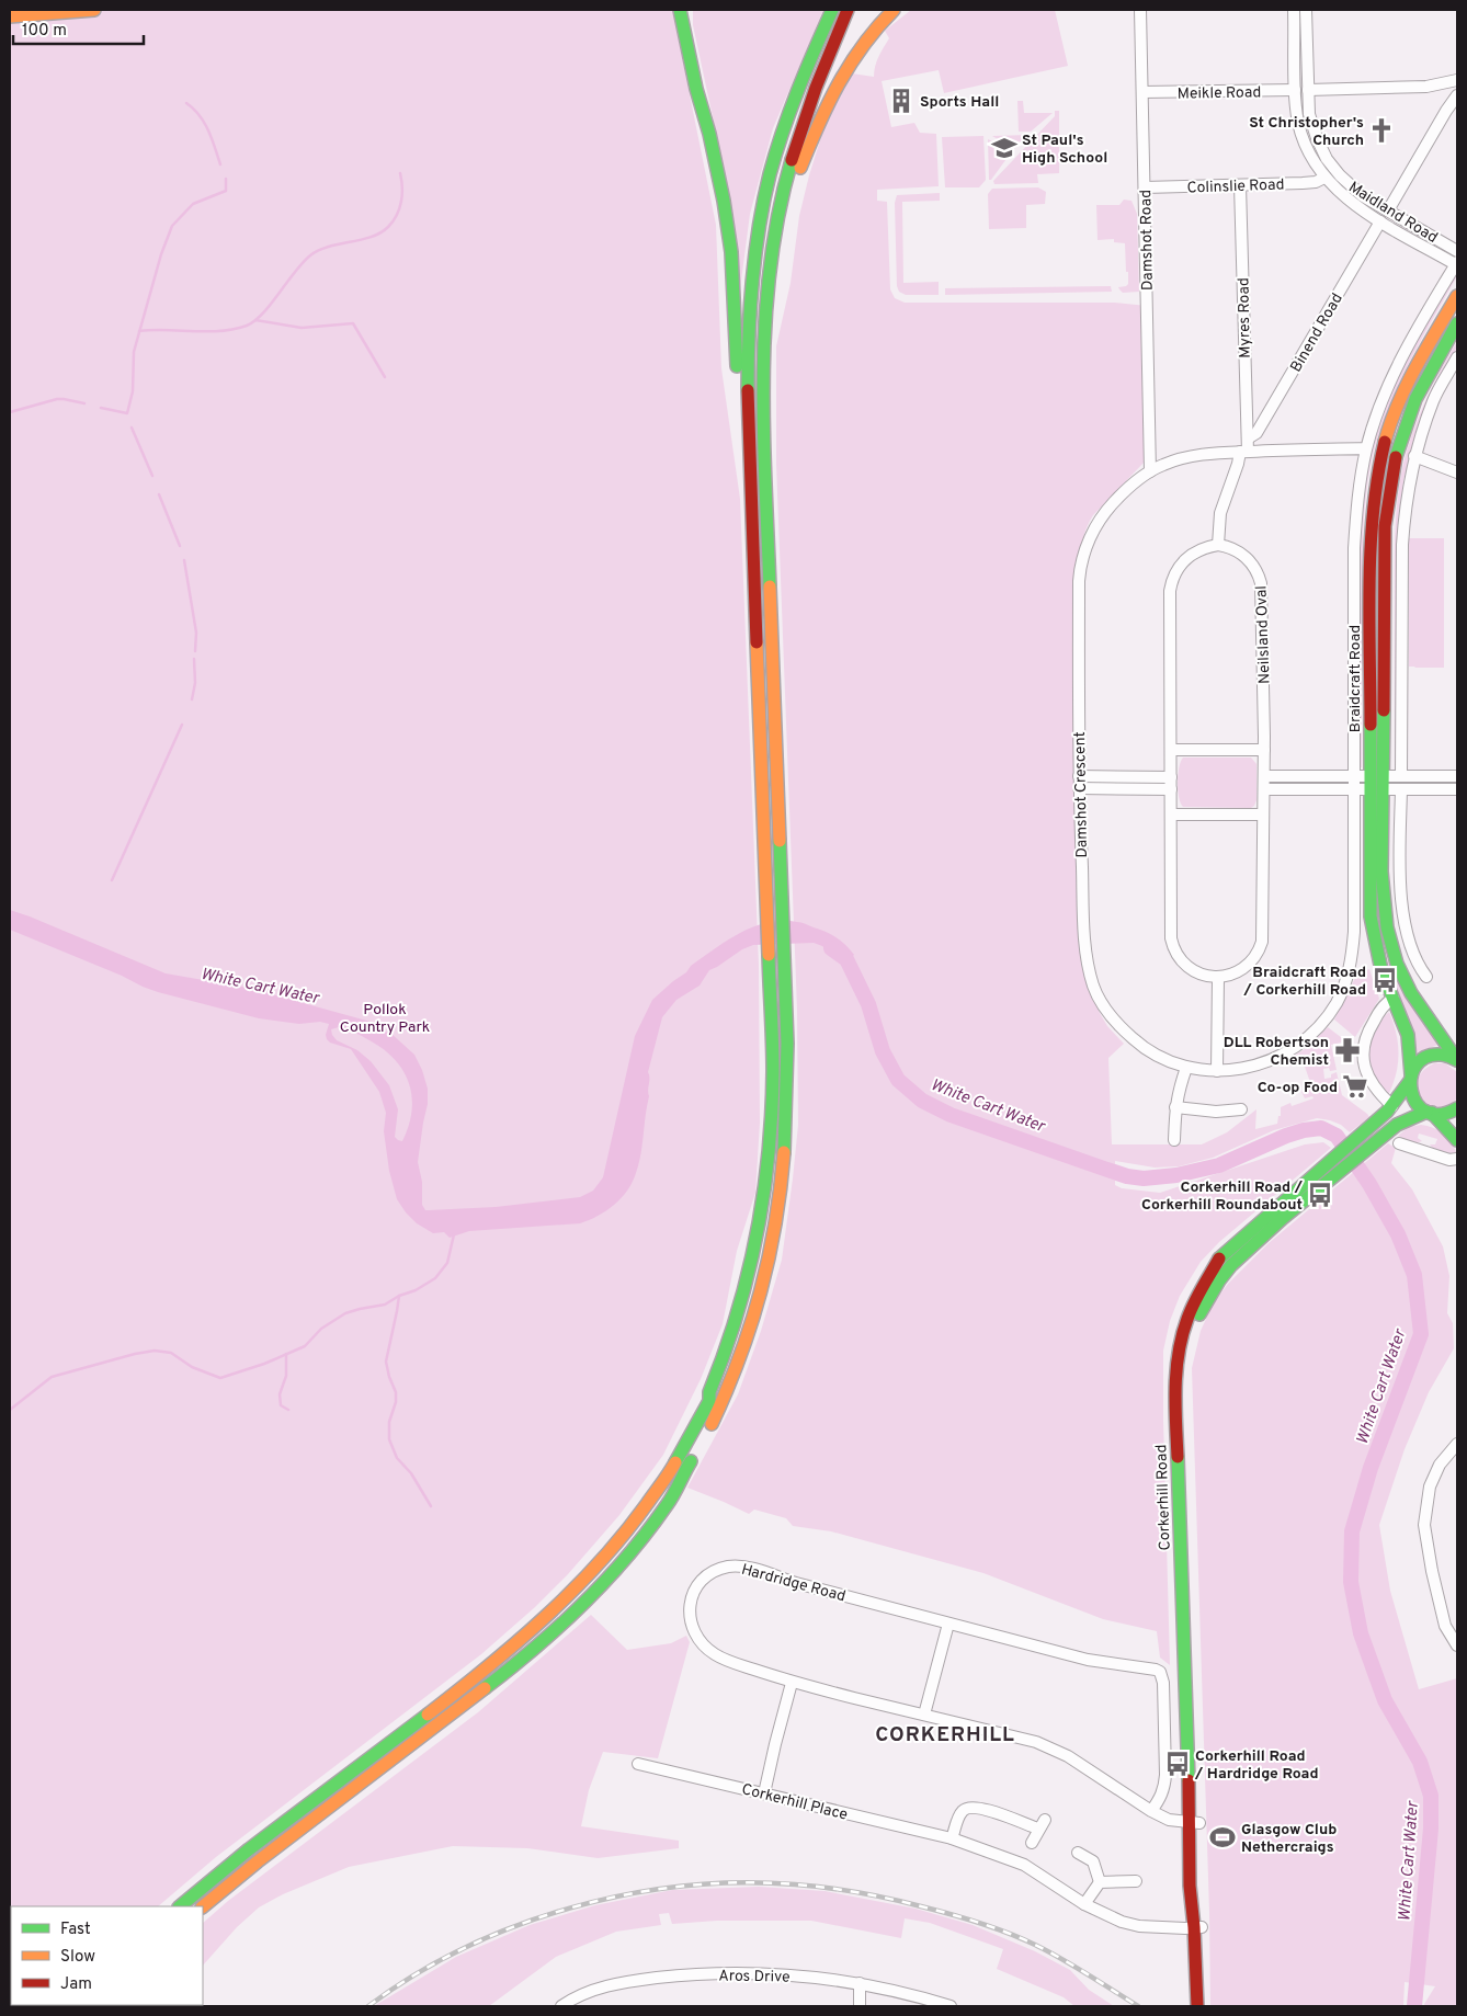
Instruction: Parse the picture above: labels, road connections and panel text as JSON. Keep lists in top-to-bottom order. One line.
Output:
{"streets":{"main road":["Braidcraft Road","Corkerhill Road"],"street":["Meikle Road","Colinslie Road","Maidland Road","Damshot Road","Myres Road","Binend Road","Neilsland Oval","Damshot Crescent","Hardridge Road","Corkerhill Place","Aros Drive"]},"crossings":[["Meikle Road","Maidland Road"],["Meikle Road","Damshot Road"],["Colinslie Road","Maidland Road"],["Colinslie Road","Damshot Road"],["Colinslie Road","Myres Road"],["Maidland Road","Binend Road"],["Maidland Road","Braidcraft Road"],["Damshot Road","Damshot Crescent"],["Myres Road","Binend Road"],["Myres Road","Damshot Crescent"],["Braidcraft Road","Damshot Crescent"],["Braidcraft Road","Corkerhill Road"],["Corkerhill Road","Hardridge Road"],["Corkerhill Road","Corkerhill Place"]],"districts":["CORKERHILL"],"water":["White Cart Water"],"parks":["Pollok Country Park"],"places":{"building":["Sports Hall"],"church":["St Christopher's Church"],"school or university":["St Paul's High School"],"bus stop":["Braidcraft Road / Corkerhill Road","Corkerhill Road / Corkerhill Roundabout","Corkerhill Road / Hardridge Road"],"pharmacy":["DLL Robertson Chemist"],"supermarket":["Co-op Food"],"sports":["Glasgow Club Nethercraigs"]},"legend":["Fast","Slow","Jam"],"scale_bar":"100 m"}
